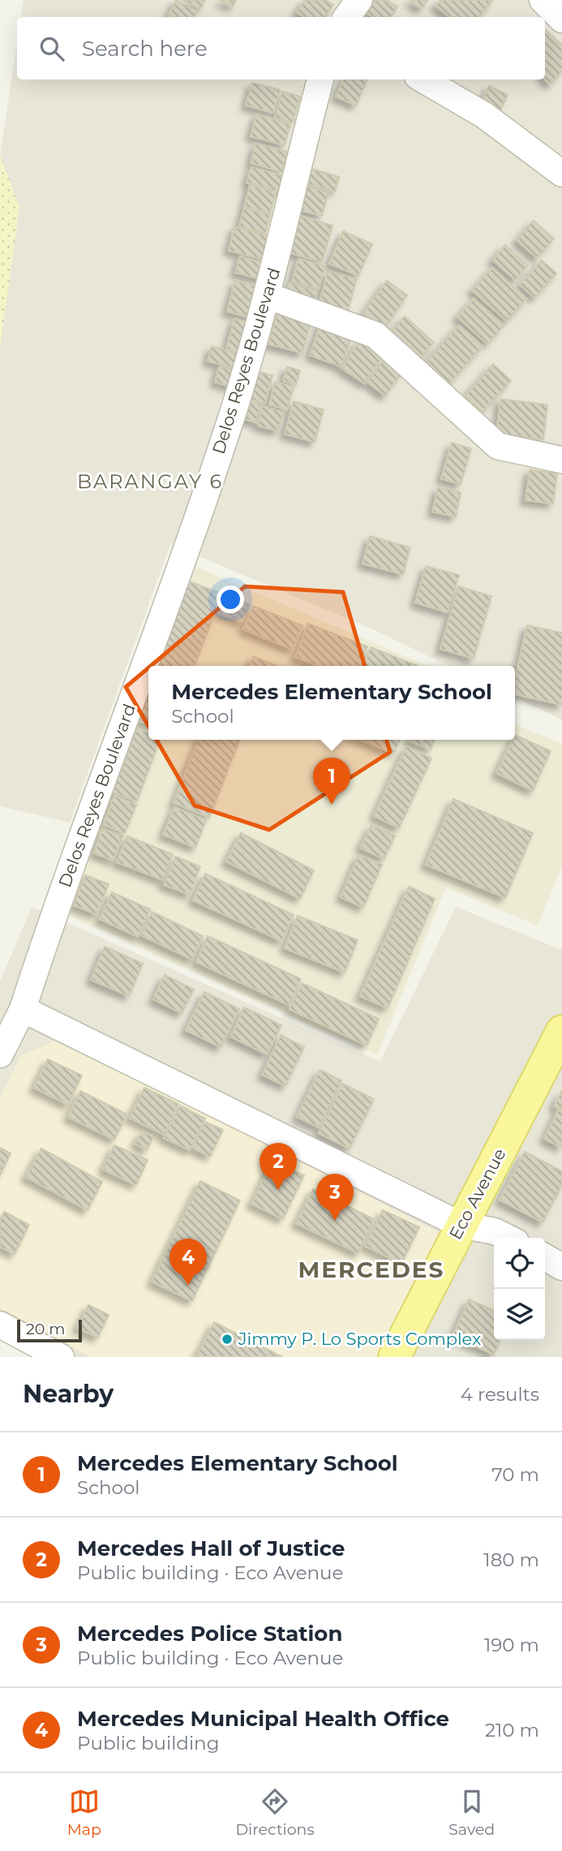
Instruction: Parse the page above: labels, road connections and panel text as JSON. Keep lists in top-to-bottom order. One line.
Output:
{"streets":{"main road":["Eco Avenue"],"street":["Delos Reyes Boulevard"]},"districts":["BARANGAY 6","MERCEDES"],"places":["Jimmy P. Lo Sports Complex"],"scale_bar":"20 m","page":{"search":"Search here","popup":["Mercedes Elementary School","School"],"pins":["1","2","3","4"],"scale":"20 m","heading":["Nearby","4 results"],"list":[{"mark":"1","name":"Mercedes Elementary School","note":"School","value":"70 m"},{"mark":"2","name":"Mercedes Hall of Justice","note":"Public building · Eco Avenue","value":"180 m"},{"mark":"3","name":"Mercedes Police Station","note":"Public building · Eco Avenue","value":"190 m"},{"mark":"4","name":"Mercedes Municipal Health Office","note":"Public building","value":"210 m"}],"nav":["Map","Directions","Saved"]}}
